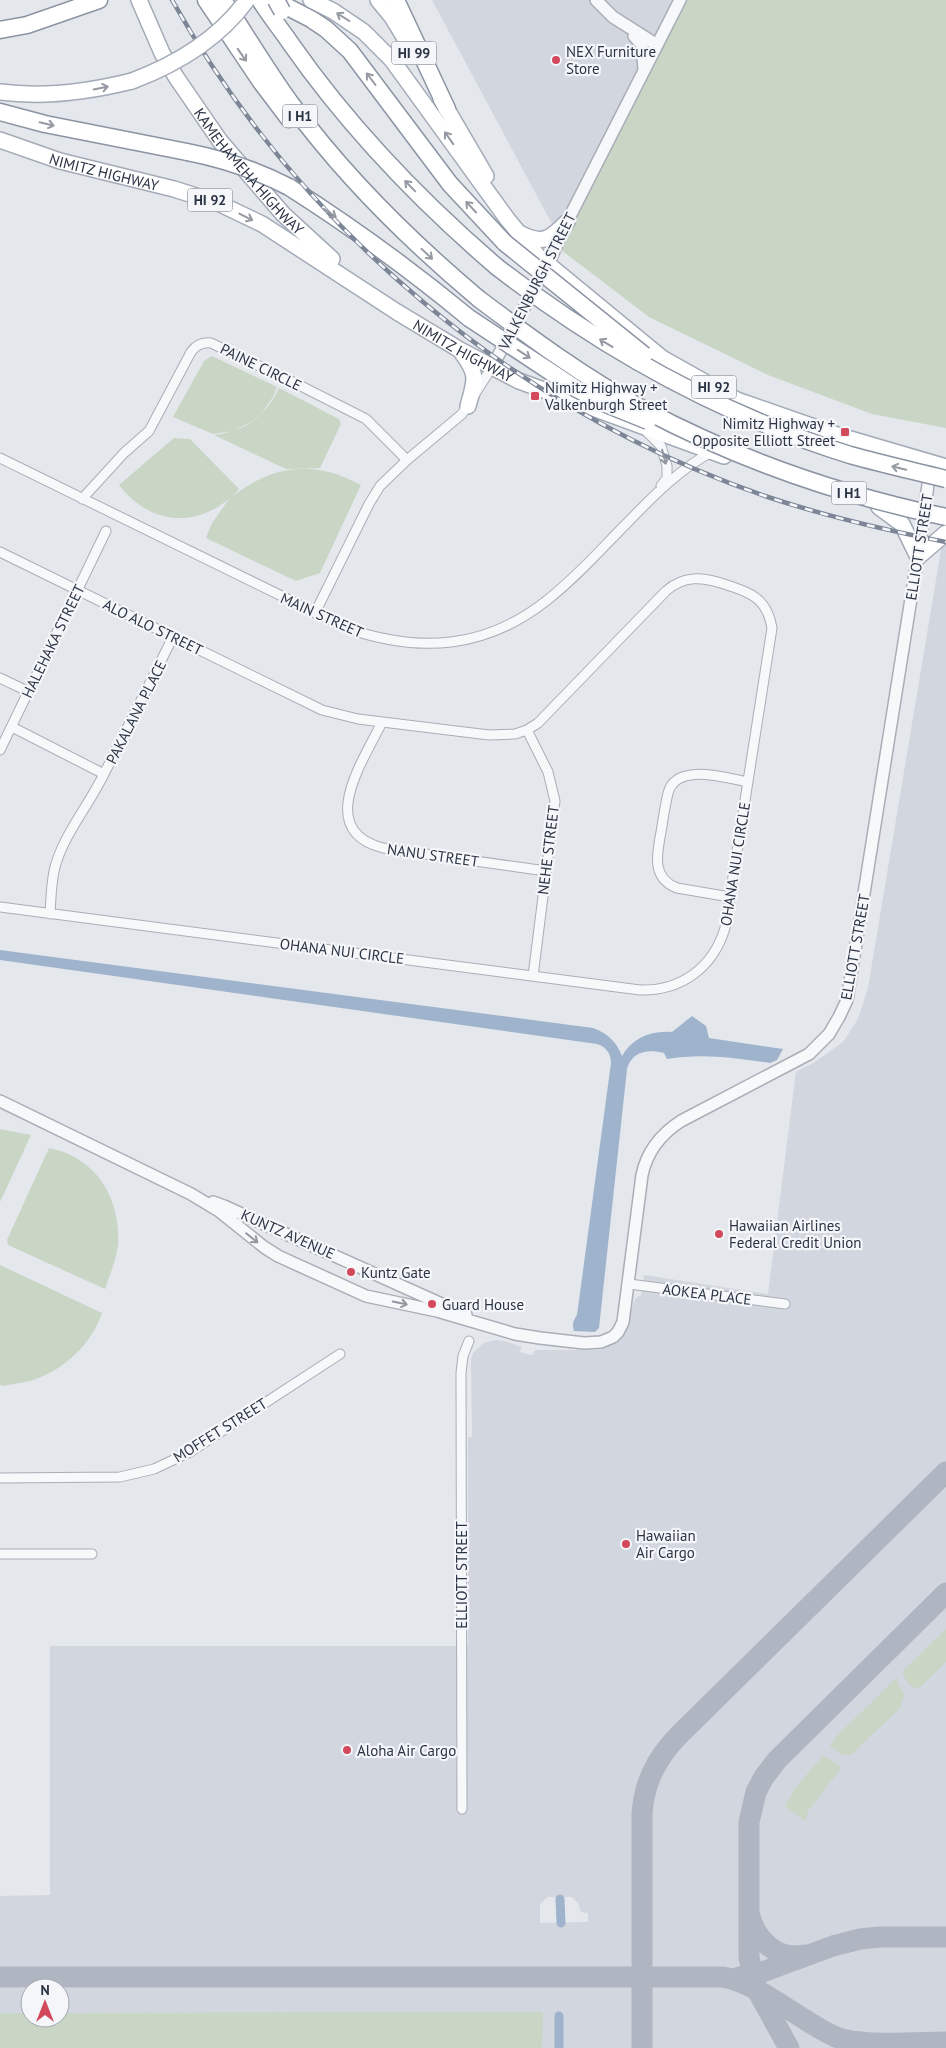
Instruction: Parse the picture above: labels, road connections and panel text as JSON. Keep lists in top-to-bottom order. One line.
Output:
{"streets":{"highway":["I H1"],"main road":["HI 99","NIMITZ HIGHWAY","KAMEHAMEHA HIGHWAY","HI 92"],"street":["VALKENBURGH STREET","PAINE CIRCLE","ELLIOTT STREET","MAIN STREET","ALO ALO STREET","HALEHAKA STREET","PAKALANA PLACE","NEHE STREET","NANU STREET","OHANA NUI CIRCLE","KUNTZ AVENUE","AOKEA PLACE","MOFFET STREET"]},"crossings":[["HI 99","HI 92"],["NIMITZ HIGHWAY","KAMEHAMEHA HIGHWAY"],["NIMITZ HIGHWAY","VALKENBURGH STREET"],["NIMITZ HIGHWAY","ELLIOTT STREET"],["NIMITZ HIGHWAY","MAIN STREET"],["HI 92","VALKENBURGH STREET"],["HI 92","ELLIOTT STREET"],["VALKENBURGH STREET","PAINE CIRCLE"],["VALKENBURGH STREET","MAIN STREET"],["PAINE CIRCLE","MAIN STREET"],["ELLIOTT STREET","KUNTZ AVENUE"],["ELLIOTT STREET","AOKEA PLACE"],["ALO ALO STREET","HALEHAKA STREET"],["ALO ALO STREET","PAKALANA PLACE"],["ALO ALO STREET","OHANA NUI CIRCLE"],["HALEHAKA STREET","PAKALANA PLACE"],["NEHE STREET","NANU STREET"],["NEHE STREET","OHANA NUI CIRCLE"],["NANU STREET","OHANA NUI CIRCLE"]],"one_way":["NIMITZ HIGHWAY"],"places":{"other":["NEX Furniture Store","Hawaiian Airlines Federal Credit Union","Kuntz Gate","Guard House","Hawaiian Air Cargo","Aloha Air Cargo"],"transit":["Nimitz Highway + Valkenburgh Street","Nimitz Highway + Opposite Elliott Street"]},"north":"top"}
